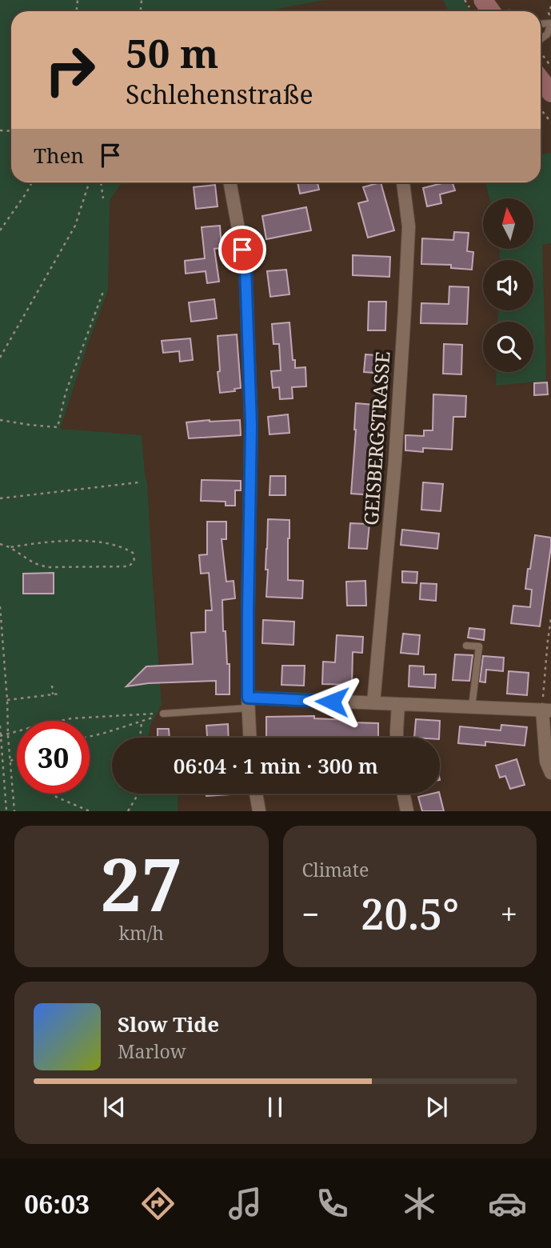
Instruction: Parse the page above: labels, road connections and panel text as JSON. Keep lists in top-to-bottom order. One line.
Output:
{"streets":{"street":["GEISBERGSTRASSE"]},"north":"top","page":{"turn":["50 m","Schlehenstraße"],"then":"Then","limit":"30","trip":"06:04 · 1 min · 300 m","tile":[["27","km/h"],"Climate"],"heat":["−","20.5°","+"],"song":["Slow Tide","Marlow"],"tabs":"06:03"}}
